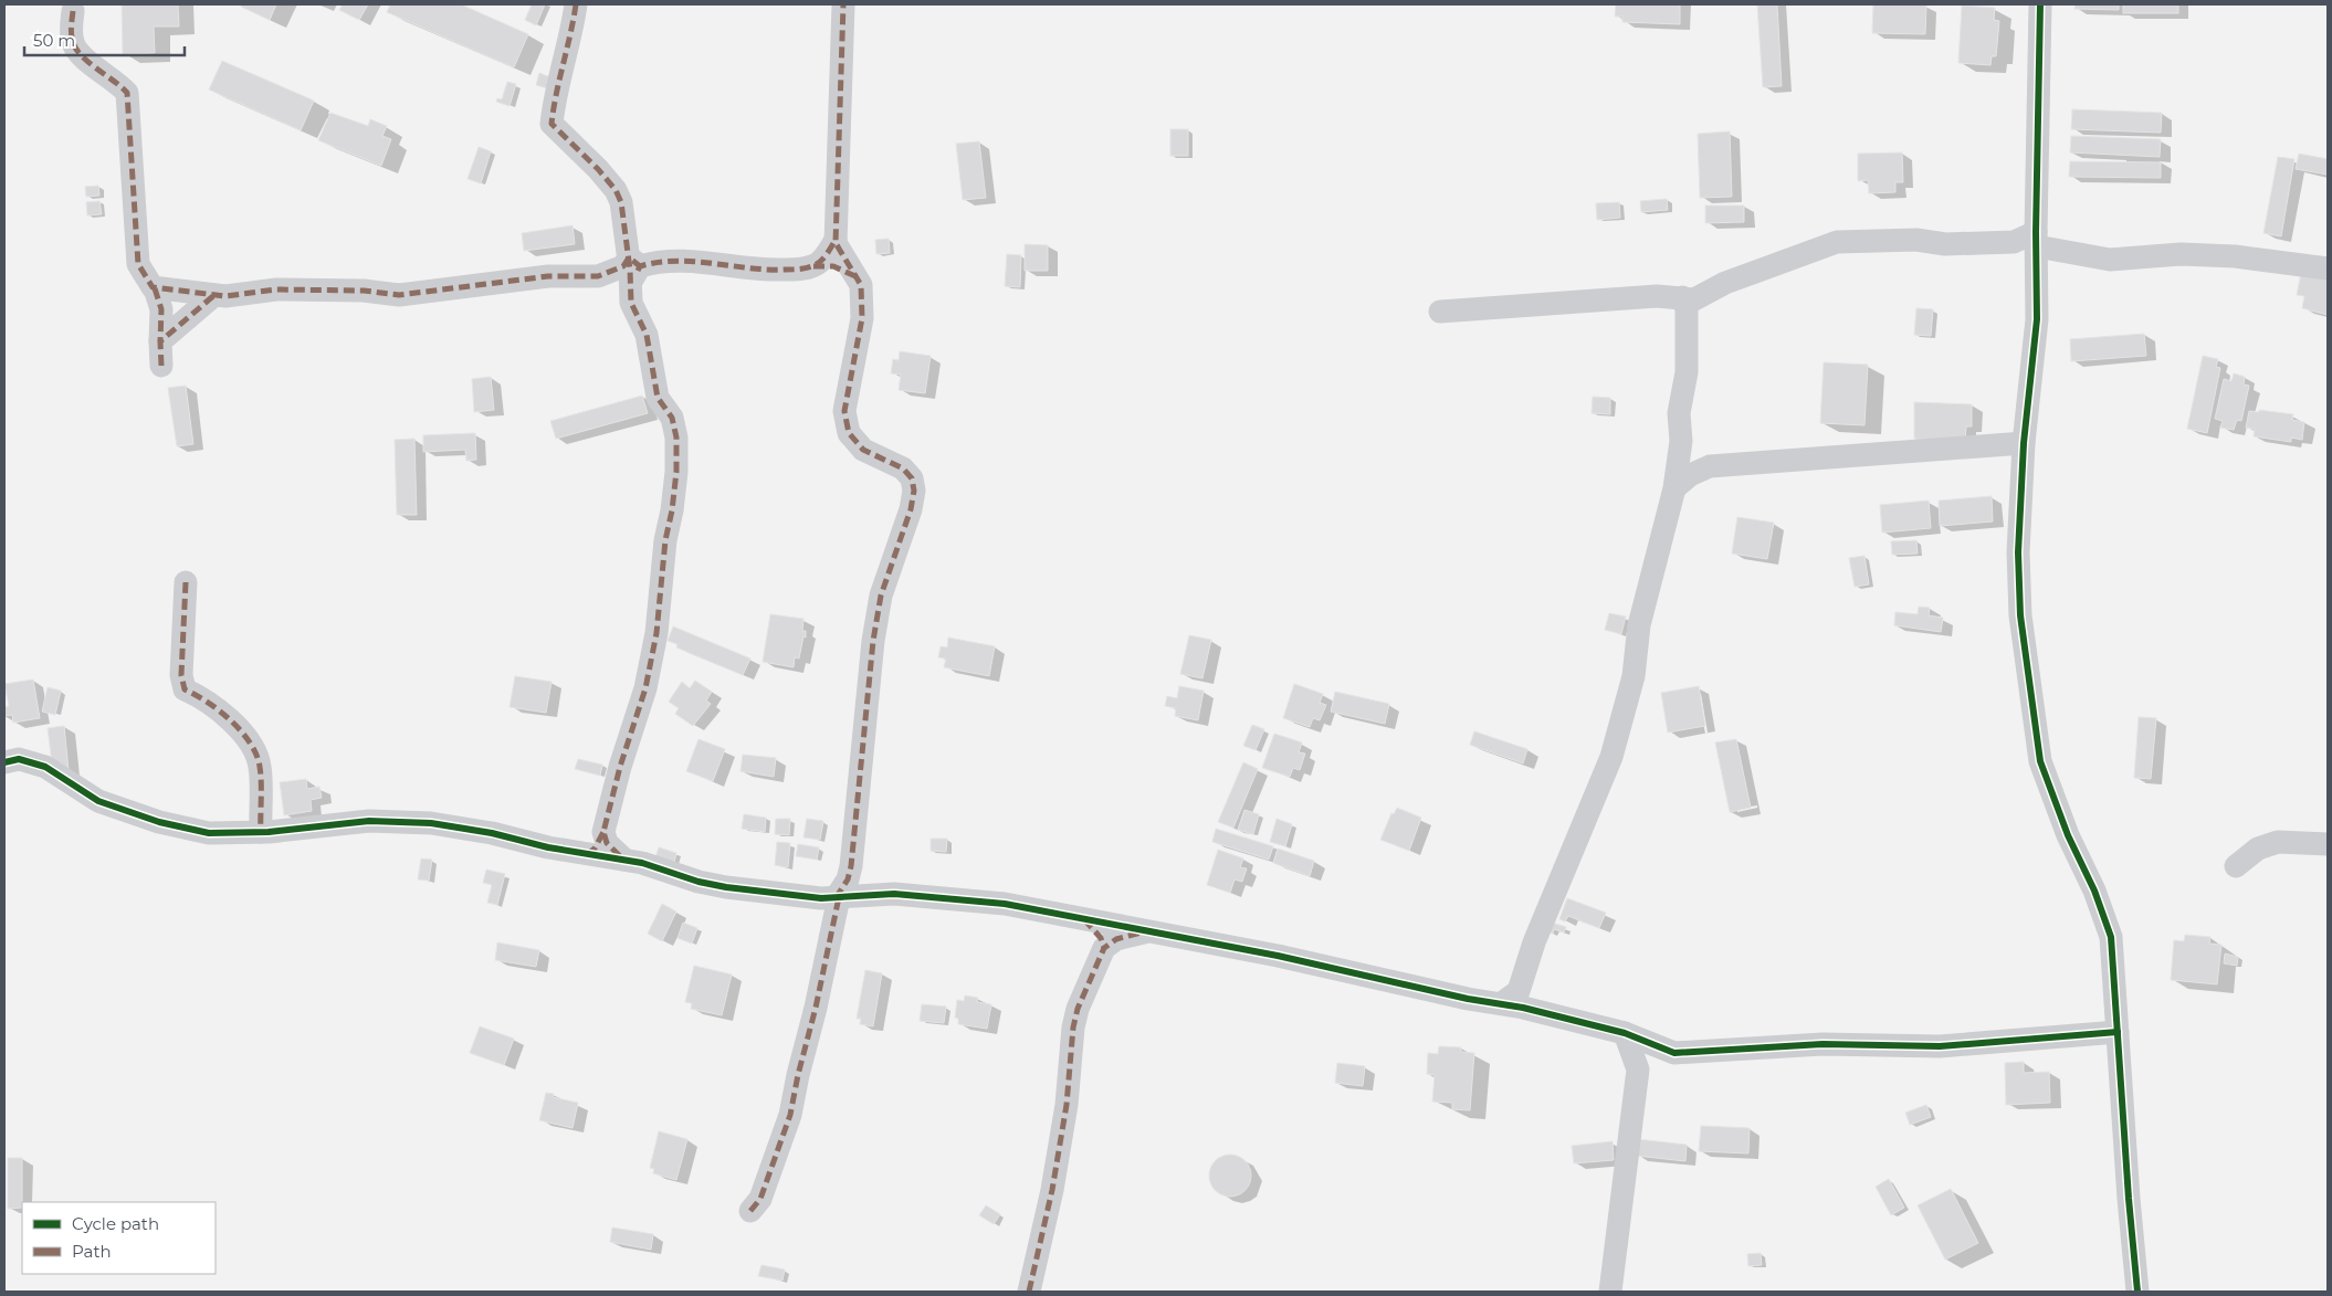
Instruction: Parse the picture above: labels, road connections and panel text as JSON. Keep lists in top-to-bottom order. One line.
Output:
{"legend":["Cycle path","Path"],"scale_bar":"50 m"}
